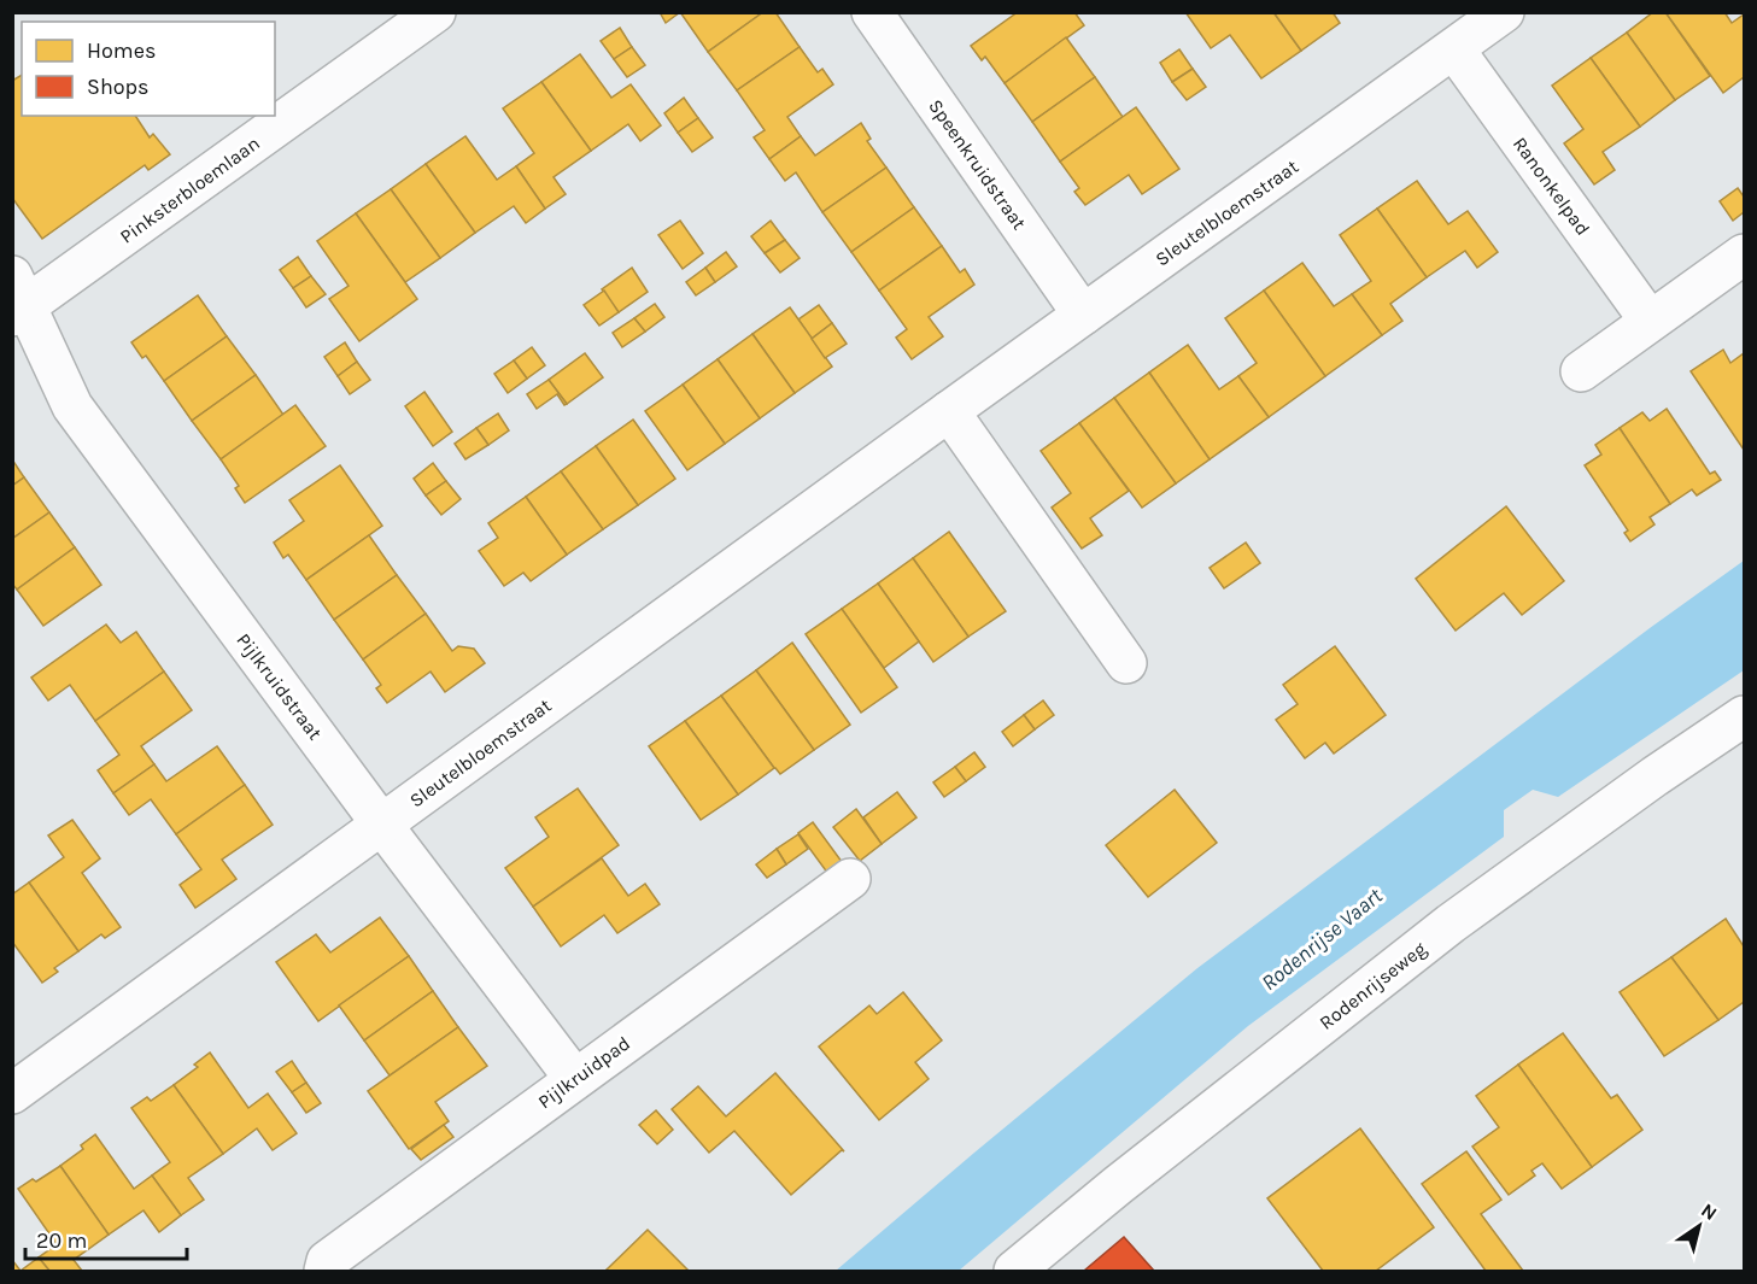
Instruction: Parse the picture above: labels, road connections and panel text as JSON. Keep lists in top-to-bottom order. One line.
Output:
{"streets":{"street":["Speenkruidstraat","Ranonkelpad","Pinksterbloemlaan","Sleutelbloemstraat","Pijlkruidstraat","Rodenrijseweg","Pijlkruidpad"]},"crossings":[["Speenkruidstraat","Sleutelbloemstraat"],["Ranonkelpad","Sleutelbloemstraat"],["Pinksterbloemlaan","Pijlkruidstraat"],["Sleutelbloemstraat","Pijlkruidstraat"],["Pijlkruidstraat","Pijlkruidpad"]],"water":["Rodenrijse Vaart"],"legend":["Homes","Shops"],"scale_bar":"20 m","north":"top right"}
